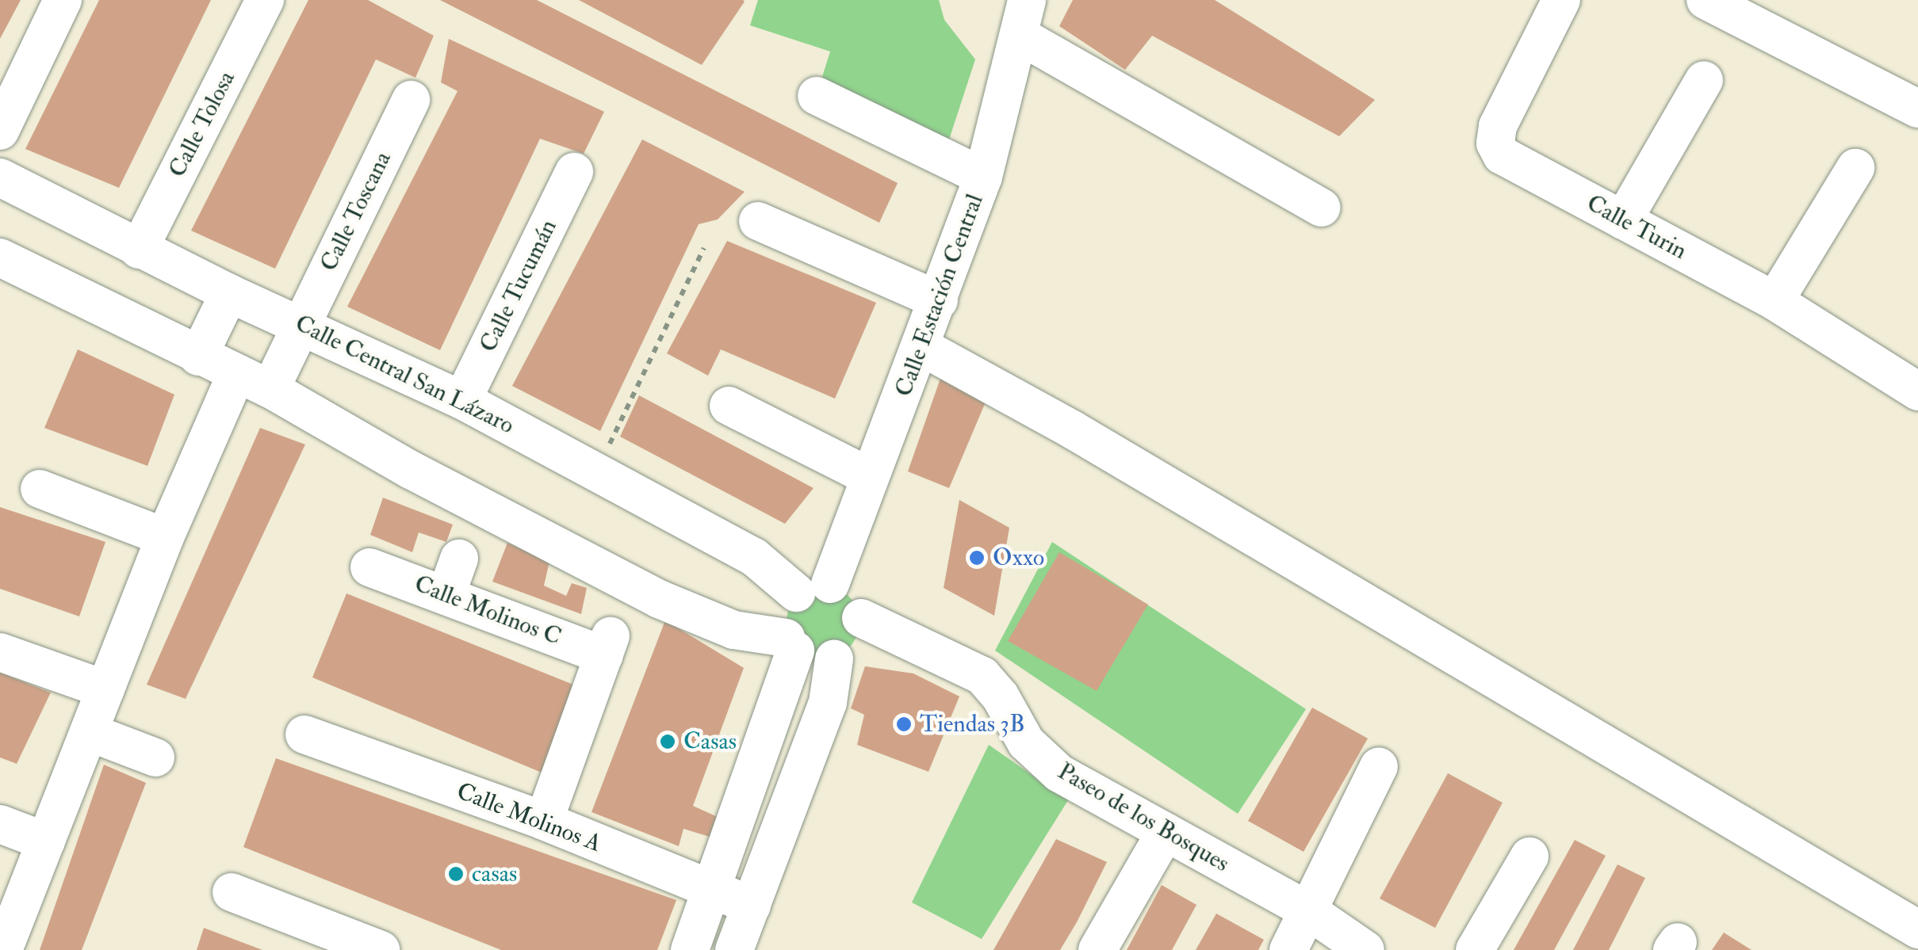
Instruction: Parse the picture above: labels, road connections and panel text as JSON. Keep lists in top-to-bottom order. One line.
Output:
{"streets":{"street":["Calle Tolosa","Calle Toscana","Calle Turin","Calle Tucumán","Calle Estación Central","Calle Central San Lázaro","Calle Molinos C","Calle Molinos A","Paseo de los Bosques"]},"crossings":[["Calle Tolosa","Calle Central San Lázaro"],["Calle Toscana","Calle Central San Lázaro"],["Calle Tucumán","Calle Central San Lázaro"],["Calle Estación Central","Calle Central San Lázaro"],["Calle Estación Central","Paseo de los Bosques"],["Calle Central San Lázaro","Paseo de los Bosques"],["Calle Molinos C","Calle Molinos A"]],"places":["Oxxo","Tiendas 3B","Casas","casas"]}
